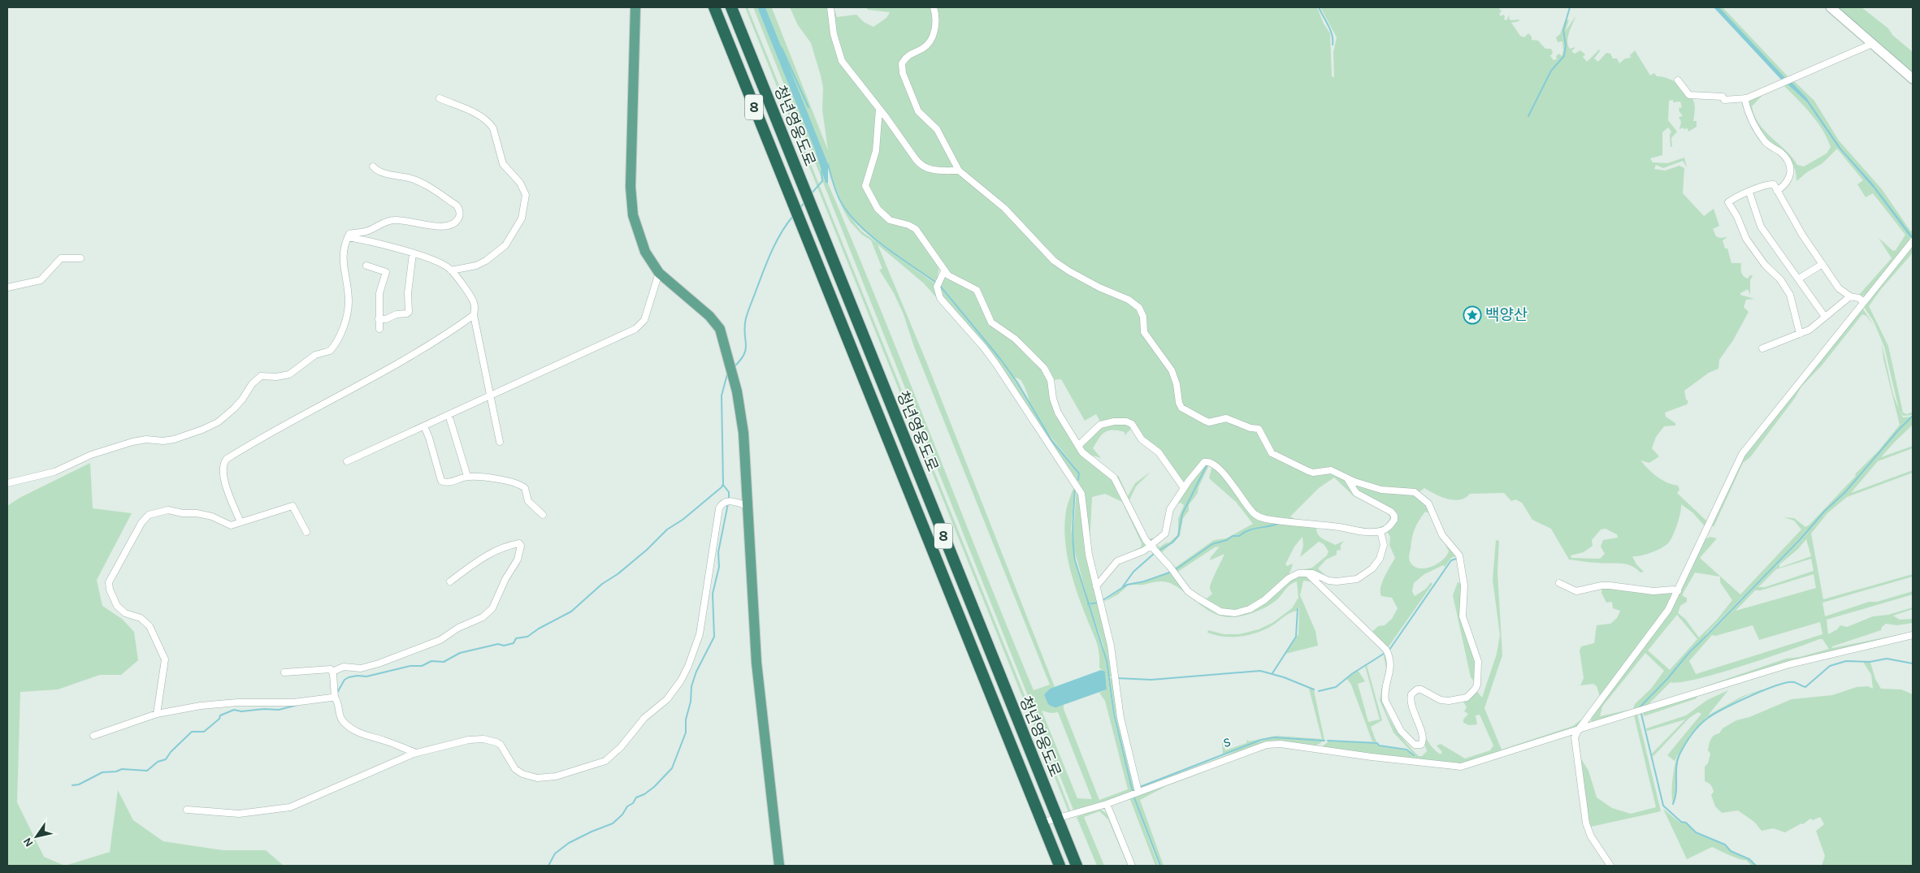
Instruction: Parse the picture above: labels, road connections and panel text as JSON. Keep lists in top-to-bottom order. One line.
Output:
{"streets":{"highway":["8","청년영웅도로"]},"water":["s"],"places":{"place":["백양산"]},"north":"bottom left"}
